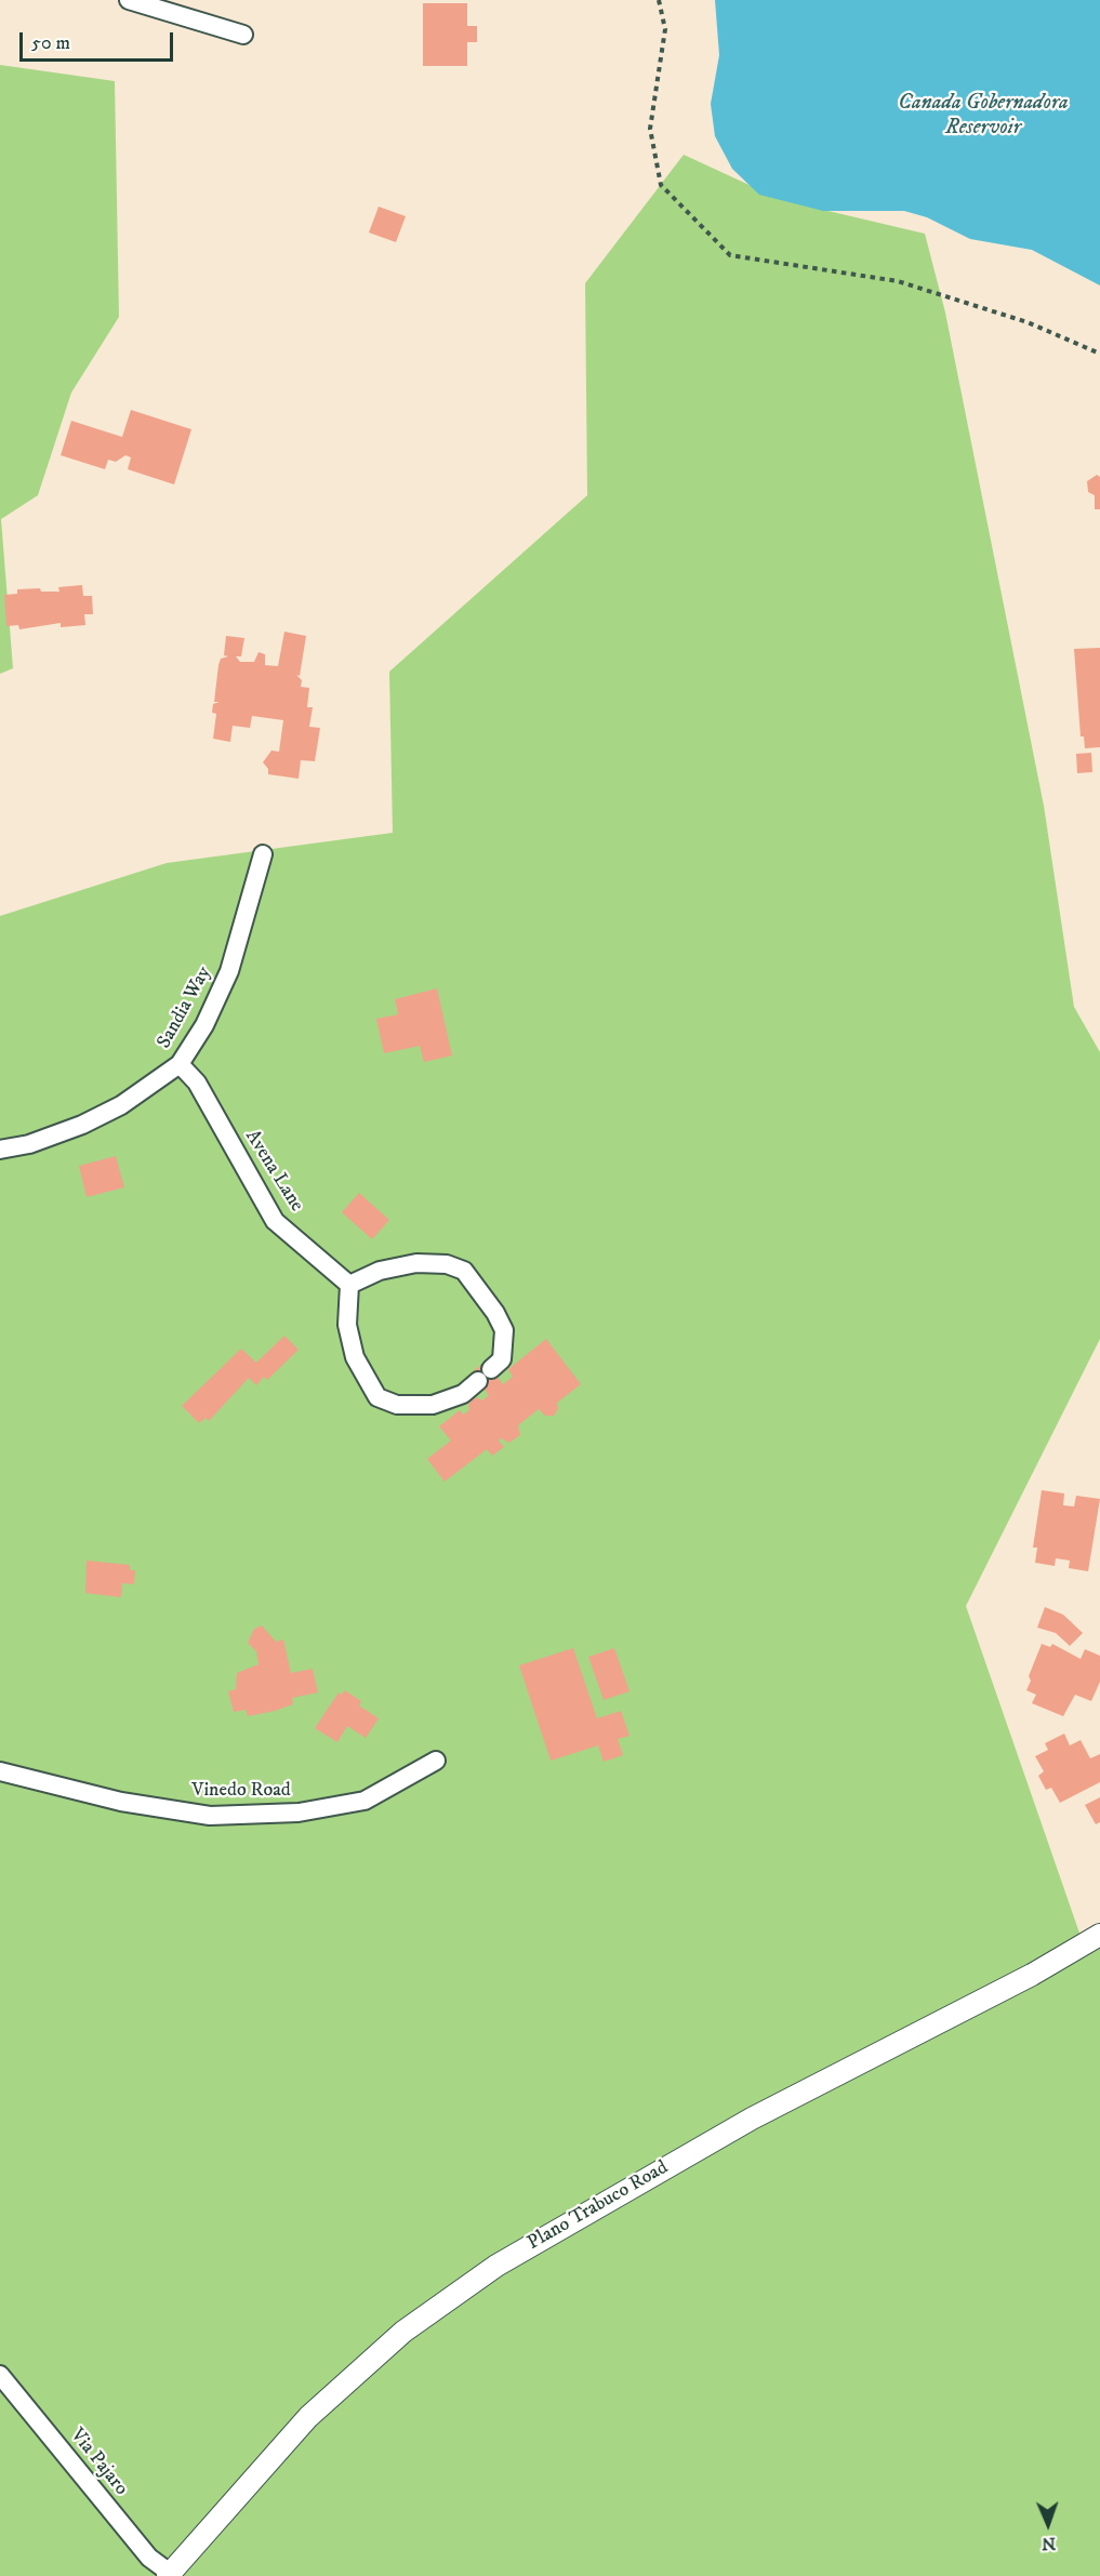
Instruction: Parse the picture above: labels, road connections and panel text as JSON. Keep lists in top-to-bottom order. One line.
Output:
{"streets":{"street":["Sandia Way","Avena Lane","Vinedo Road","Plano Trabuco Road","Via Pajaro"]},"crossings":[["Sandia Way","Avena Lane"],["Plano Trabuco Road","Via Pajaro"]],"water":["Canada Gobernadora Reservoir"],"scale_bar":"50 m","north":"bottom"}
